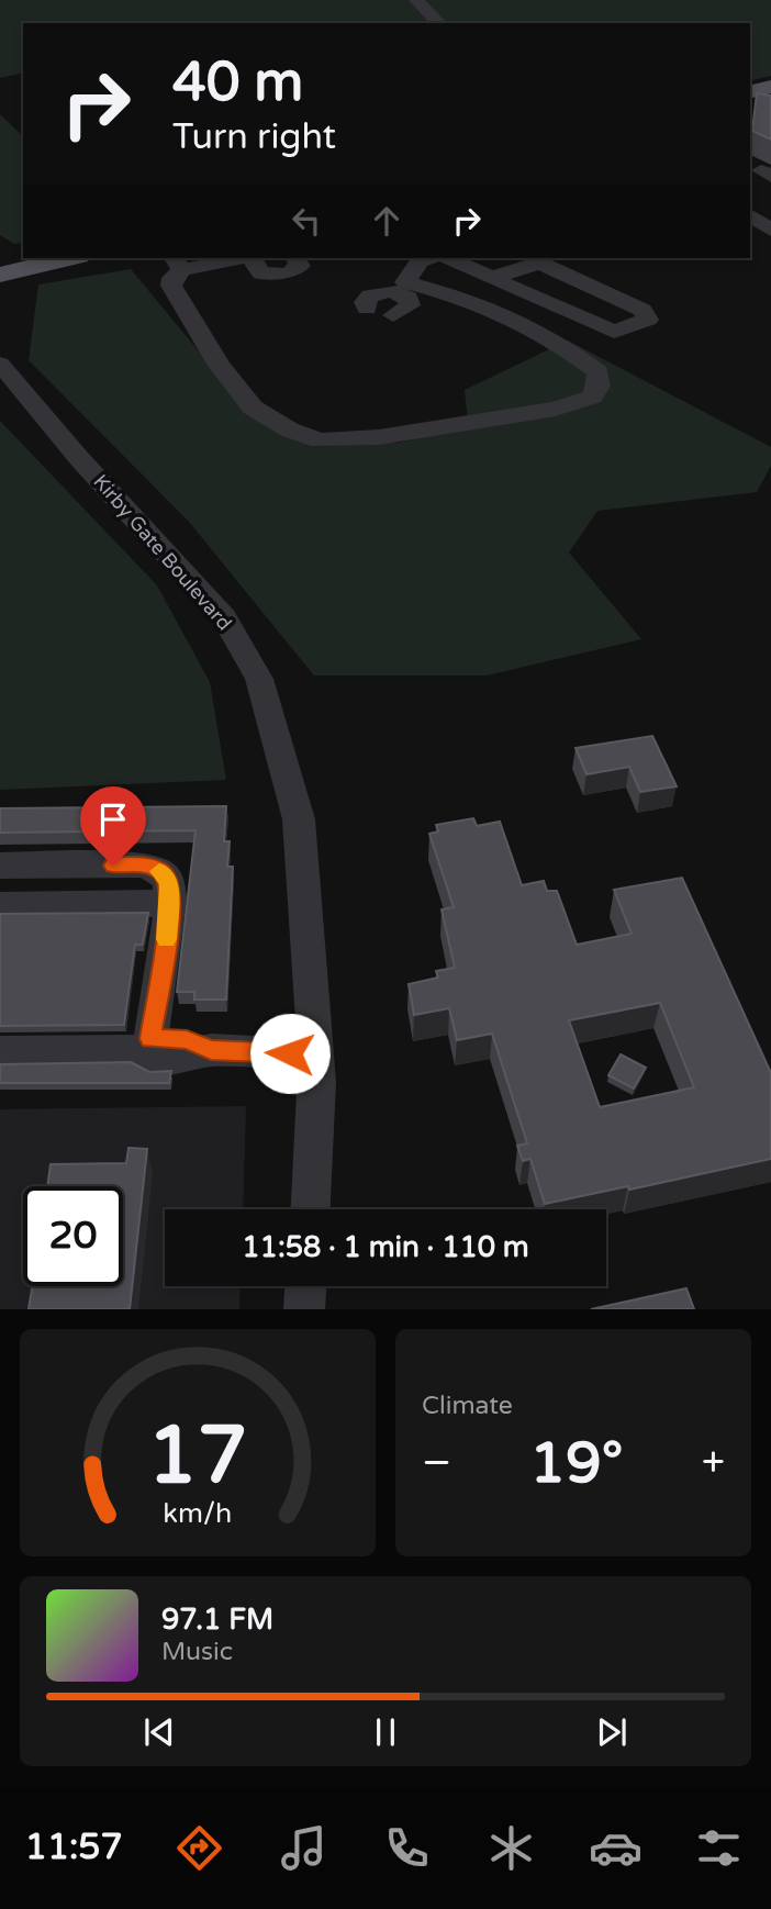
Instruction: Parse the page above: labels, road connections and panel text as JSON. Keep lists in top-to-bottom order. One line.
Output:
{"streets":{"street":["Kirby Gate Boulevard"]},"page":{"turn":["40 m","Turn right"],"limit":"20","trip":"11:58 · 1 min · 110 m","tile":"Climate","heat":["−","19°","+"],"song":["97.1 FM","Music"],"tabs":"11:57","gauge":["17","km/h"]}}
